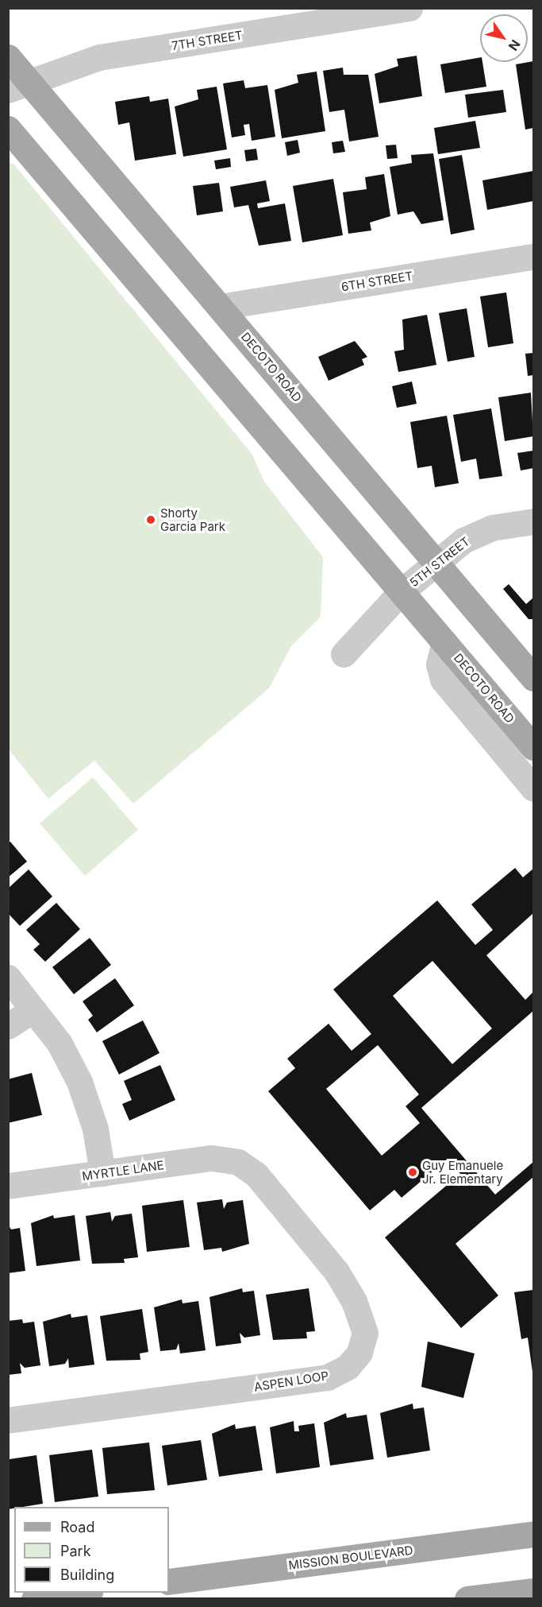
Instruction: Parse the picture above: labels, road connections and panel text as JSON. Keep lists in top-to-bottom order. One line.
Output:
{"streets":{"main road":["DECOTO ROAD","MISSION BOULEVARD"],"street":["7TH STREET","6TH STREET","5TH STREET","MYRTLE LANE","ASPEN LOOP"]},"crossings":[["7TH STREET","DECOTO ROAD"],["6TH STREET","DECOTO ROAD"],["DECOTO ROAD","5TH STREET"],["MYRTLE LANE","ASPEN LOOP"]],"places":["Shorty Garcia Park","Guy Emanuele Jr. Elementary"],"legend":["Road","Park","Building"],"north":"bottom right"}
